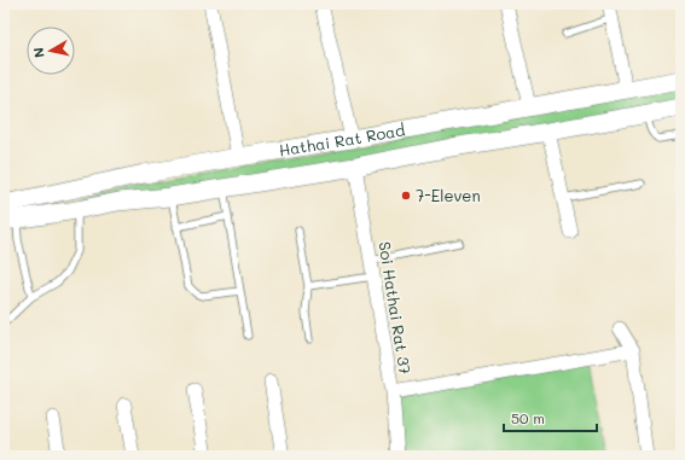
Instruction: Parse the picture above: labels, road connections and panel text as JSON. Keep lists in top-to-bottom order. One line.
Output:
{"streets":{"main road":["Hathai Rat Road"],"street":["Soi Hathai Rat 37"]},"crossings":[["Hathai Rat Road","Soi Hathai Rat 37"]],"places":["7-Eleven"],"scale_bar":"50 m","north":"left"}
